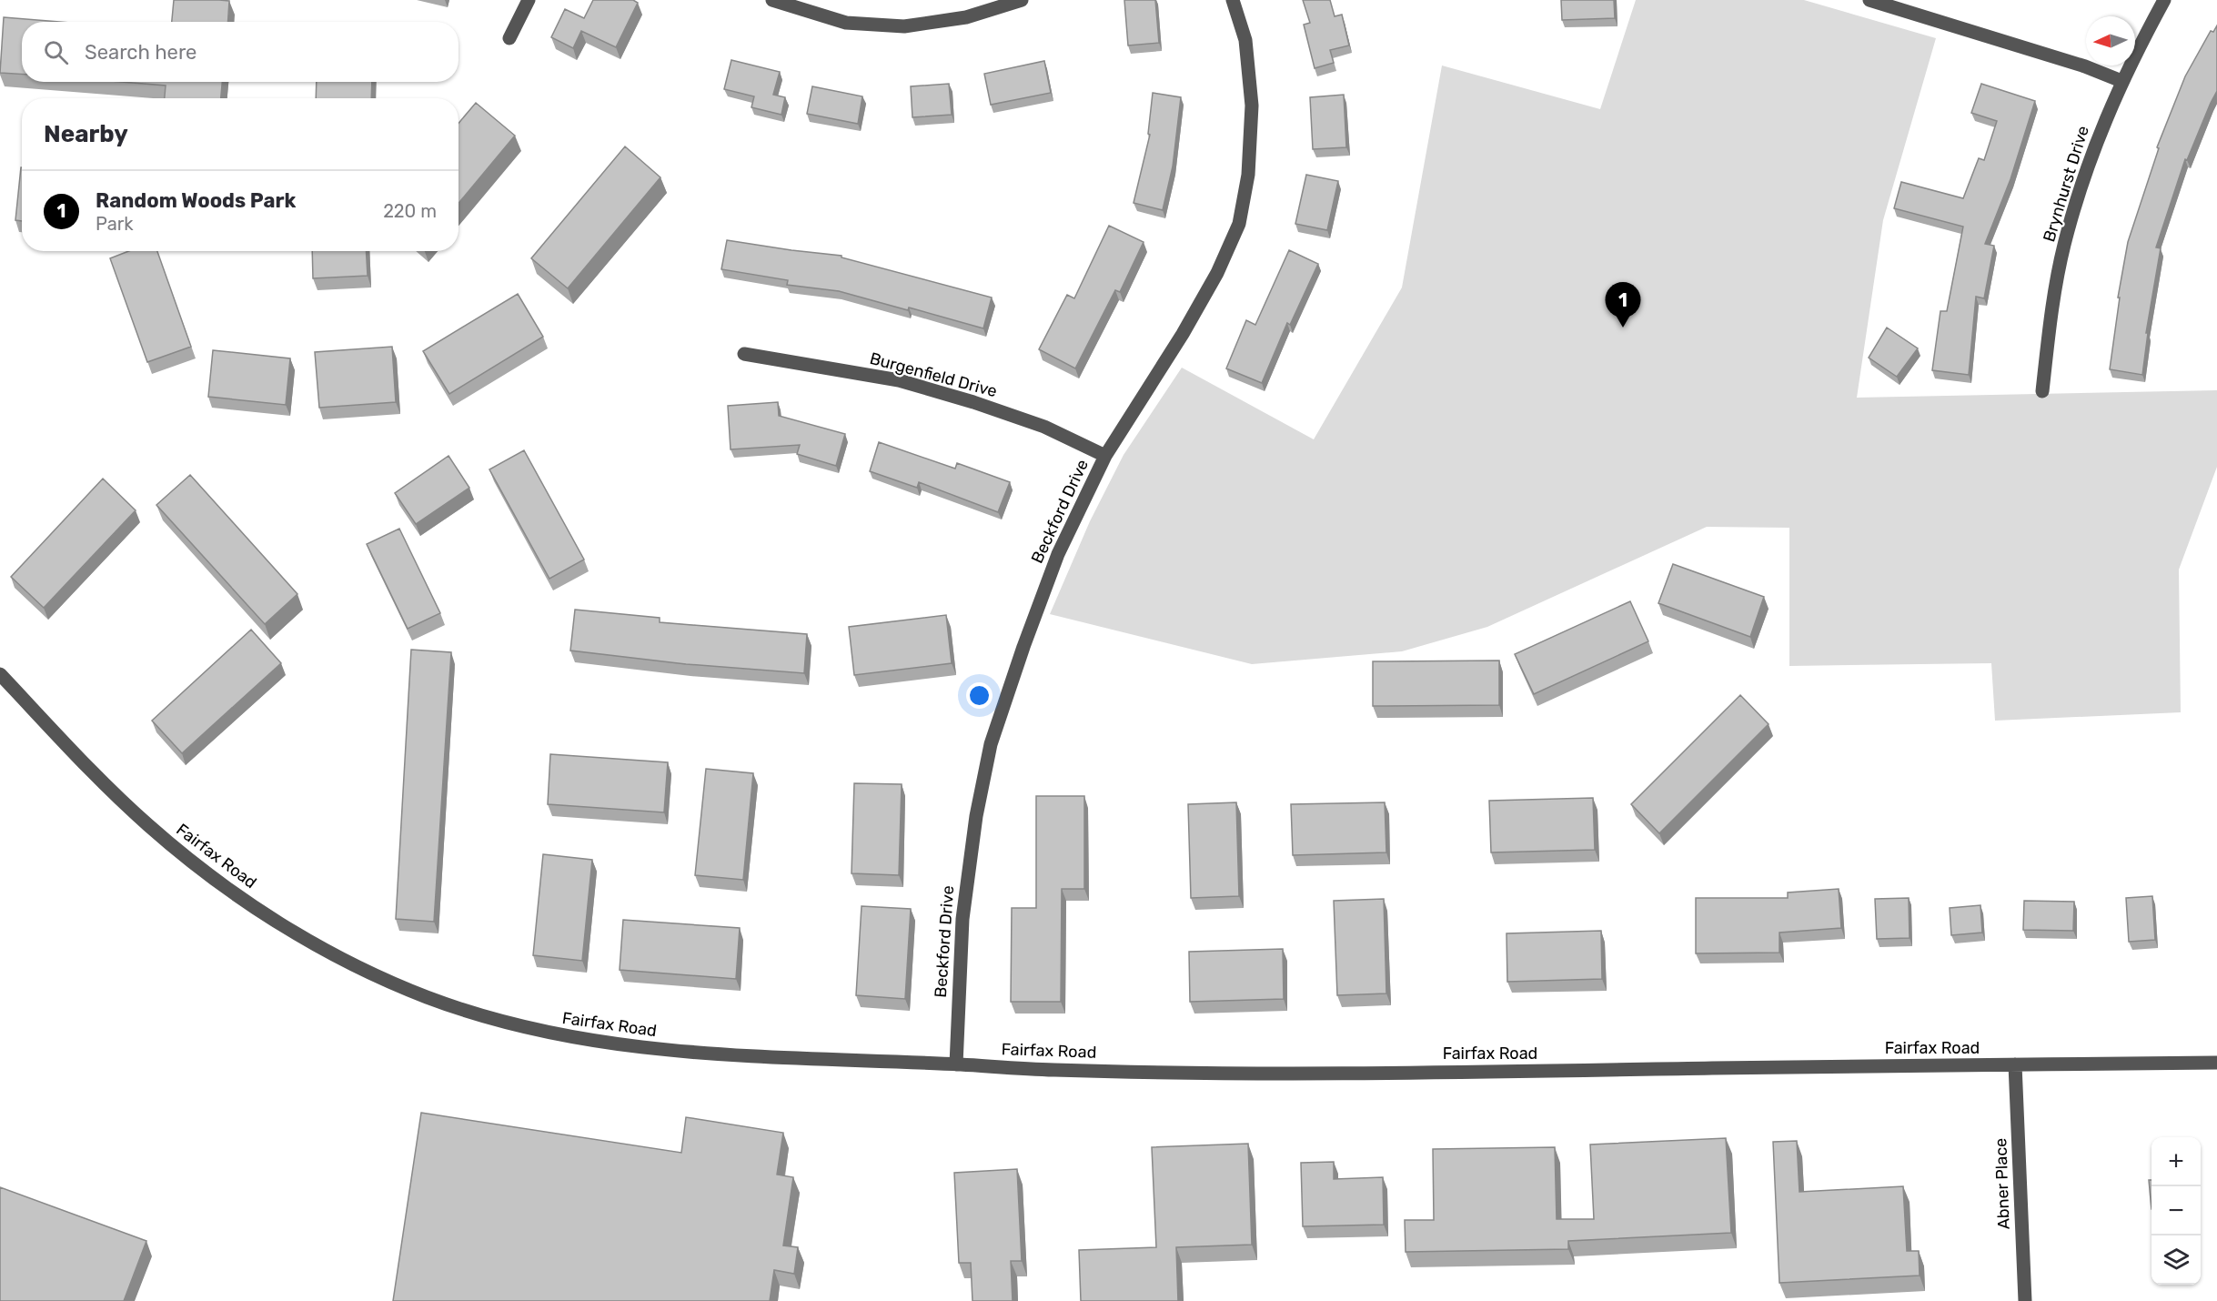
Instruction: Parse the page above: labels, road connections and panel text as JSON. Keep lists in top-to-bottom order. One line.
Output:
{"streets":{"street":["Brynhurst Drive","Burgenfield Drive","Beckford Drive","Fairfax Road","Abner Place"]},"crossings":[["Burgenfield Drive","Beckford Drive"],["Beckford Drive","Fairfax Road"],["Fairfax Road","Abner Place"]],"north":"left","page":{"search":"Search here","heading":"Nearby","list":[{"mark":"1","name":"Random Woods Park","note":"Park","value":"220 m"}],"pins":"1","map_buttons":["+","−"]}}
